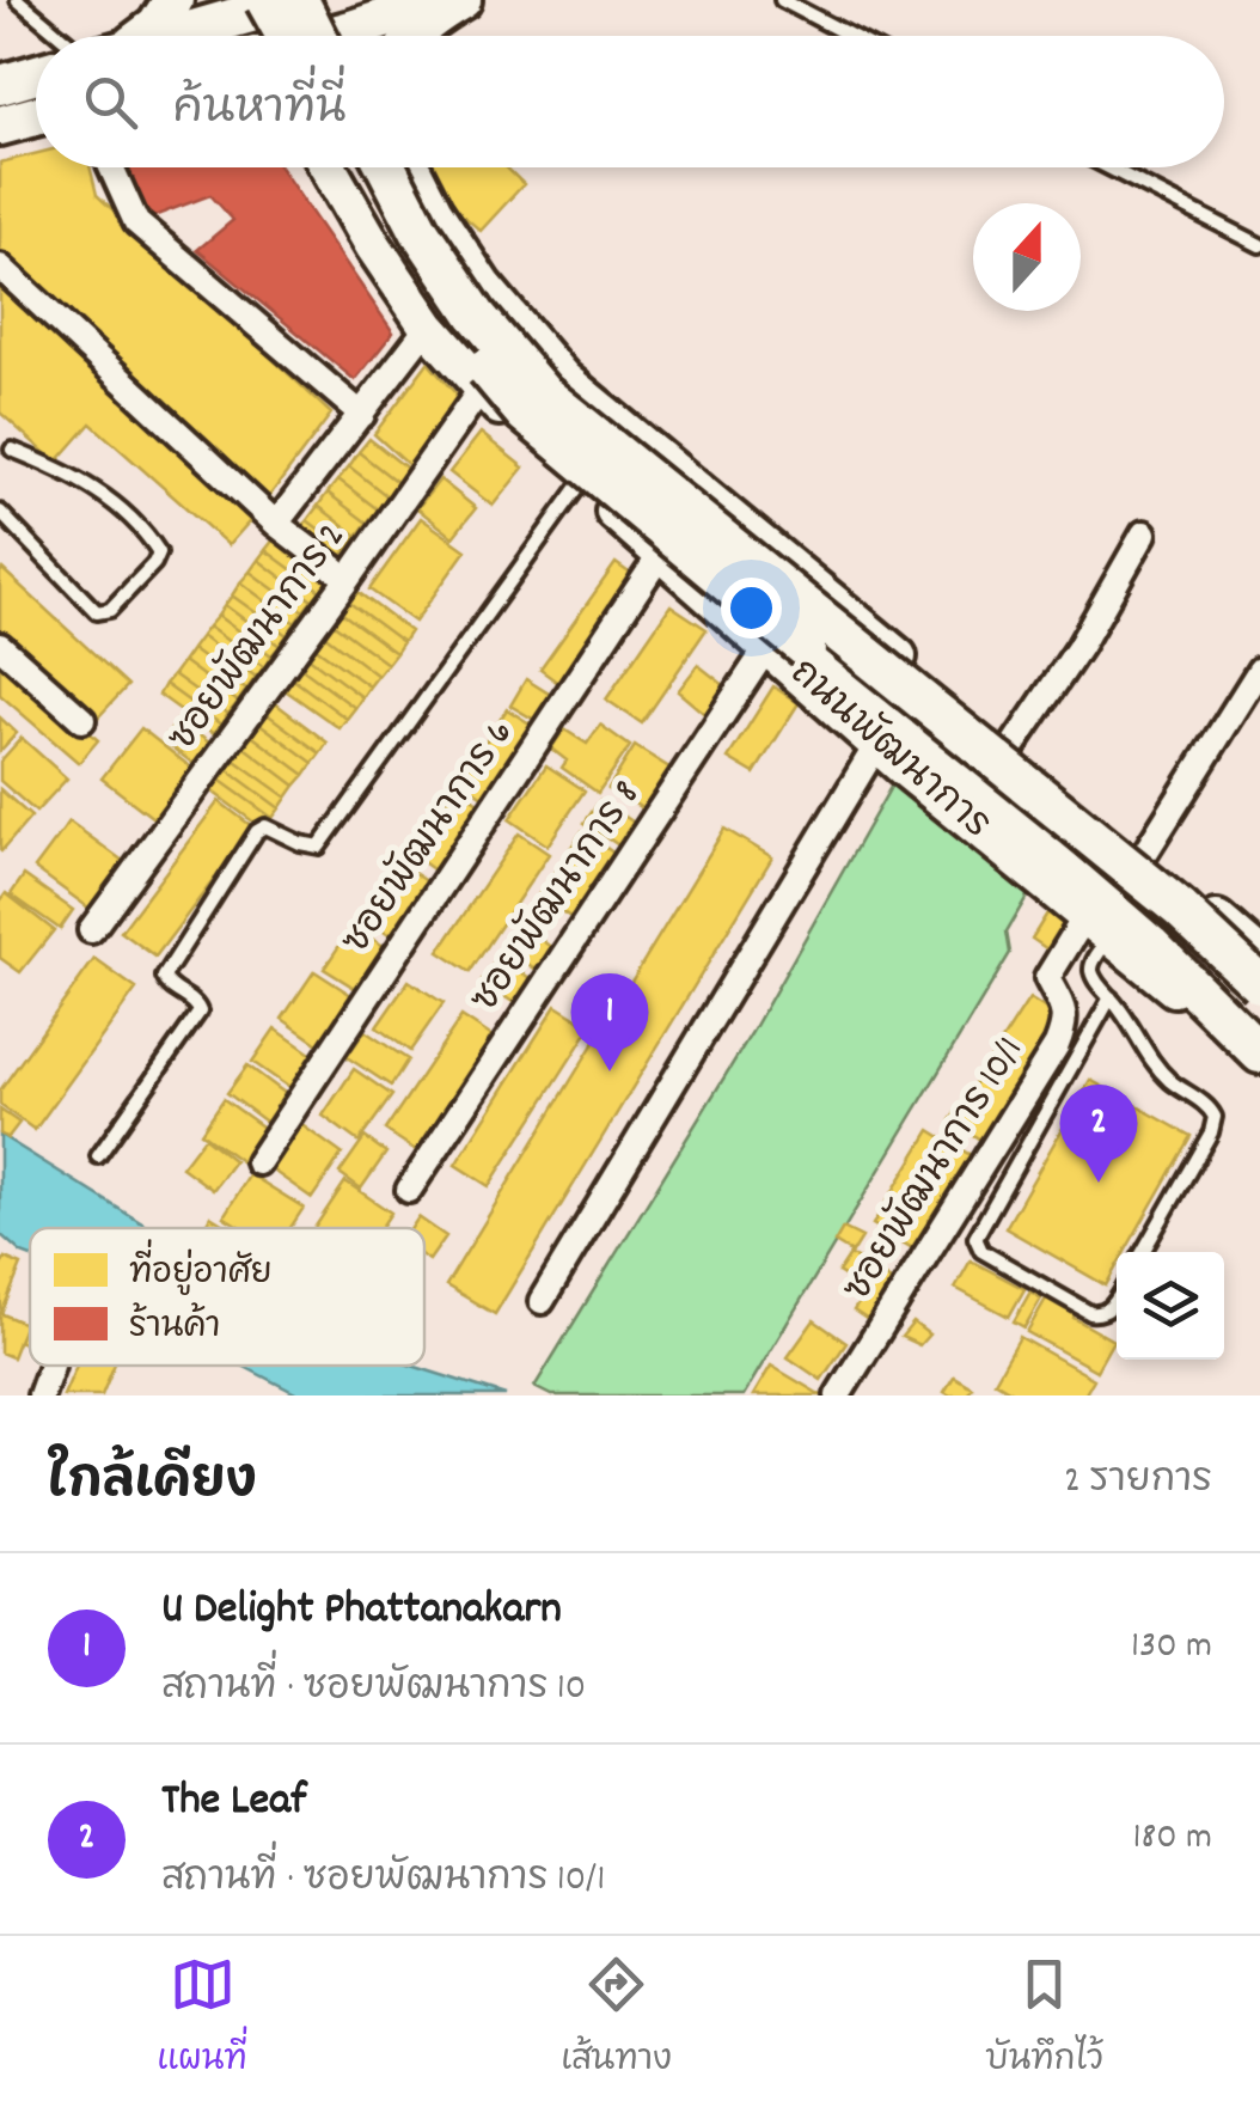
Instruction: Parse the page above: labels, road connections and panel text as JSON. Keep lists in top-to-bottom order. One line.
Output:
{"streets":{"main road":["ถนนพัฒนาการ"],"street":["ซอยพัฒนาการ 2","ซอยพัฒนาการ 6","ซอยพัฒนาการ 8","ซอยพัฒนาการ 10/1"]},"crossings":[["ซอยพัฒนาการ 2","ถนนพัฒนาการ"],["ถนนพัฒนาการ","ซอยพัฒนาการ 6"],["ถนนพัฒนาการ","ซอยพัฒนาการ 8"],["ถนนพัฒนาการ","ซอยพัฒนาการ 10/1"]],"legend":["ที่อยู่อาศัย","ร้านค้า"],"north":"top","page":{"search":"ค้นหาที่นี่","pins":["1","2"],"heading":["ใกล้เคียง","2 รายการ"],"list":[{"mark":"1","name":"U Delight Phattanakarn","note":"สถานที่ · ซอยพัฒนาการ 10","value":"130 m"},{"mark":"2","name":"The Leaf","note":"สถานที่ · ซอยพัฒนาการ 10/1","value":"180 m"}],"nav":["แผนที่","เส้นทาง","บันทึกไว้"]}}
